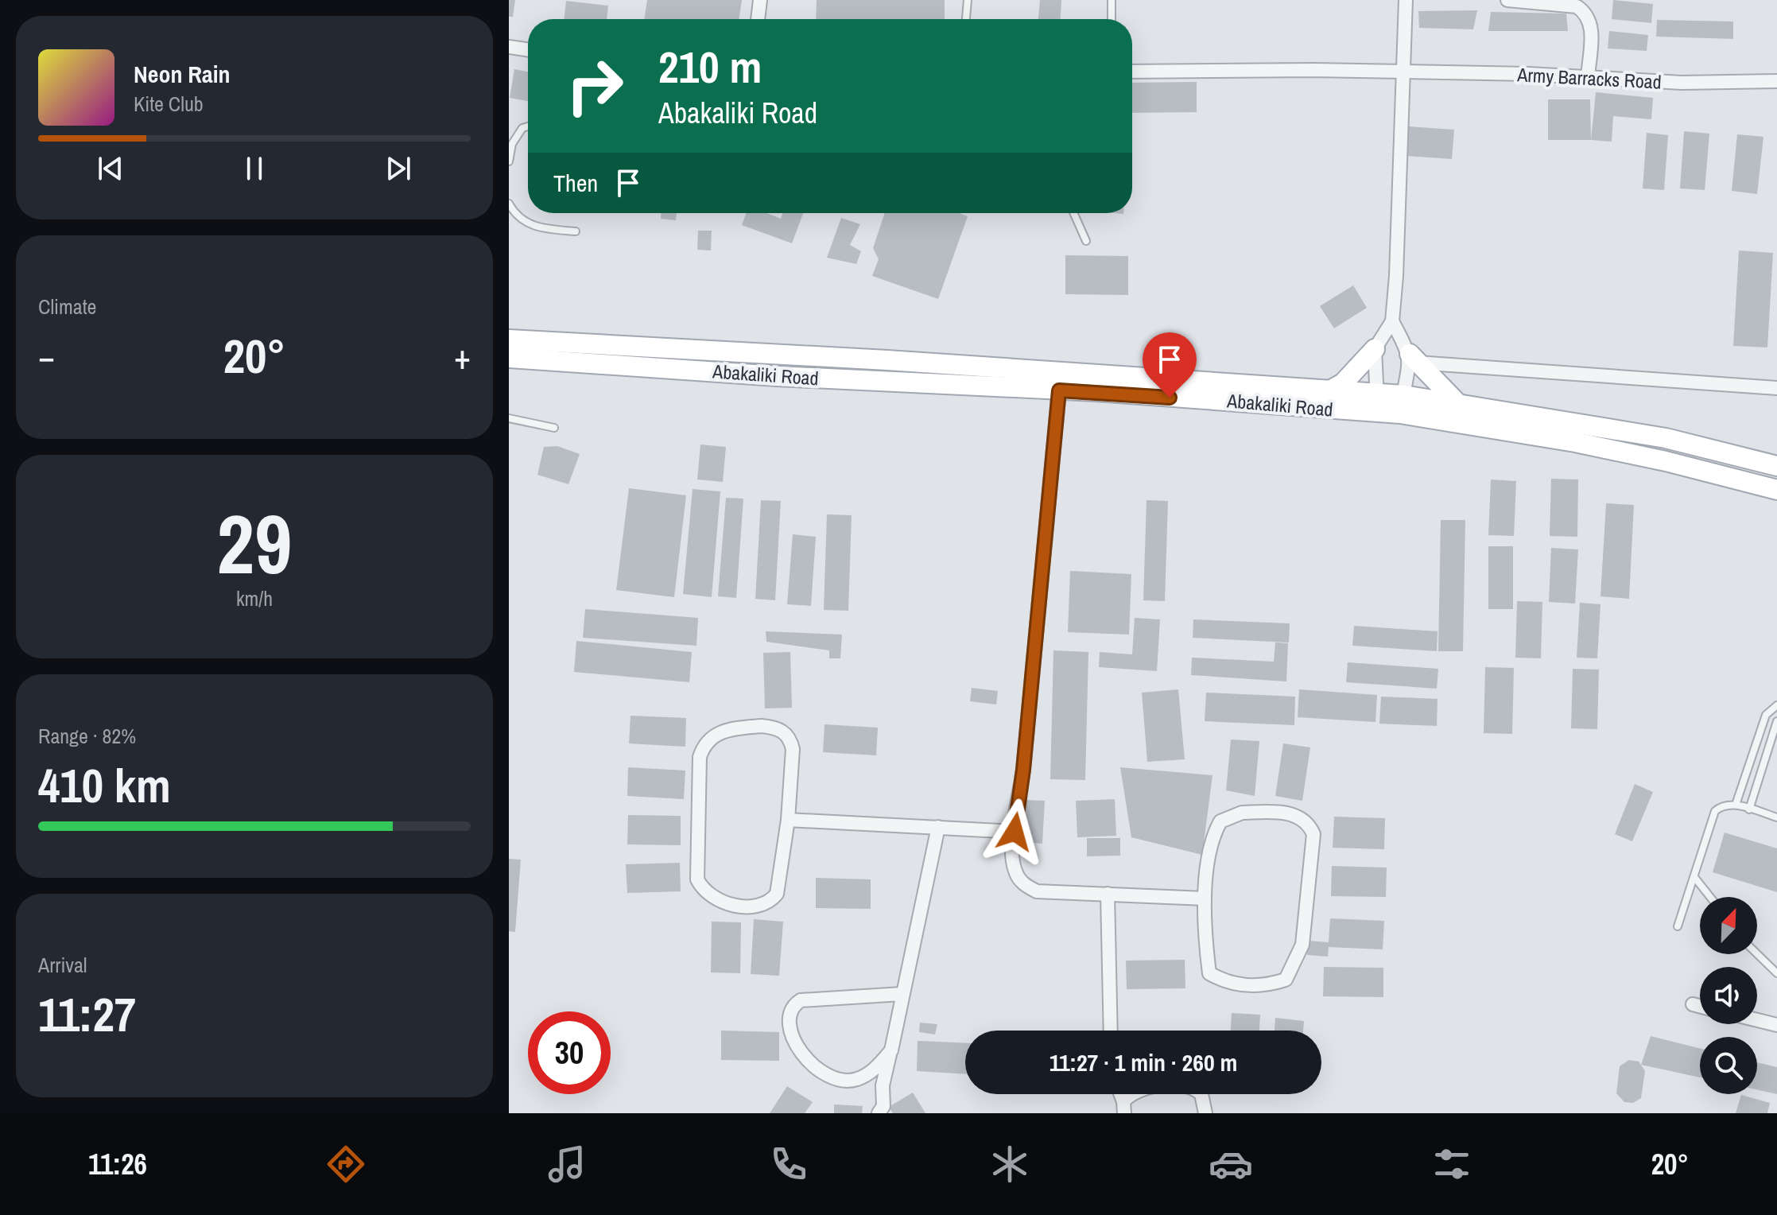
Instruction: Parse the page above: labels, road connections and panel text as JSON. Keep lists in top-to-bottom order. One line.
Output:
{"streets":{"main road":["Abakaliki Road"],"street":["Army Barracks Road"]},"north":"top right","page":{"turn":["210 m","Abakaliki Road"],"song":["Neon Rain","Kite Club"],"then":"Then","tile":["Climate",["29","km/h"],["Range · 82%","410 km"],["Arrival","11:27"]],"heat":["−","20°","+"],"limit":"30","trip":"11:27 · 1 min · 260 m","tabs":["11:26","20°"]}}
